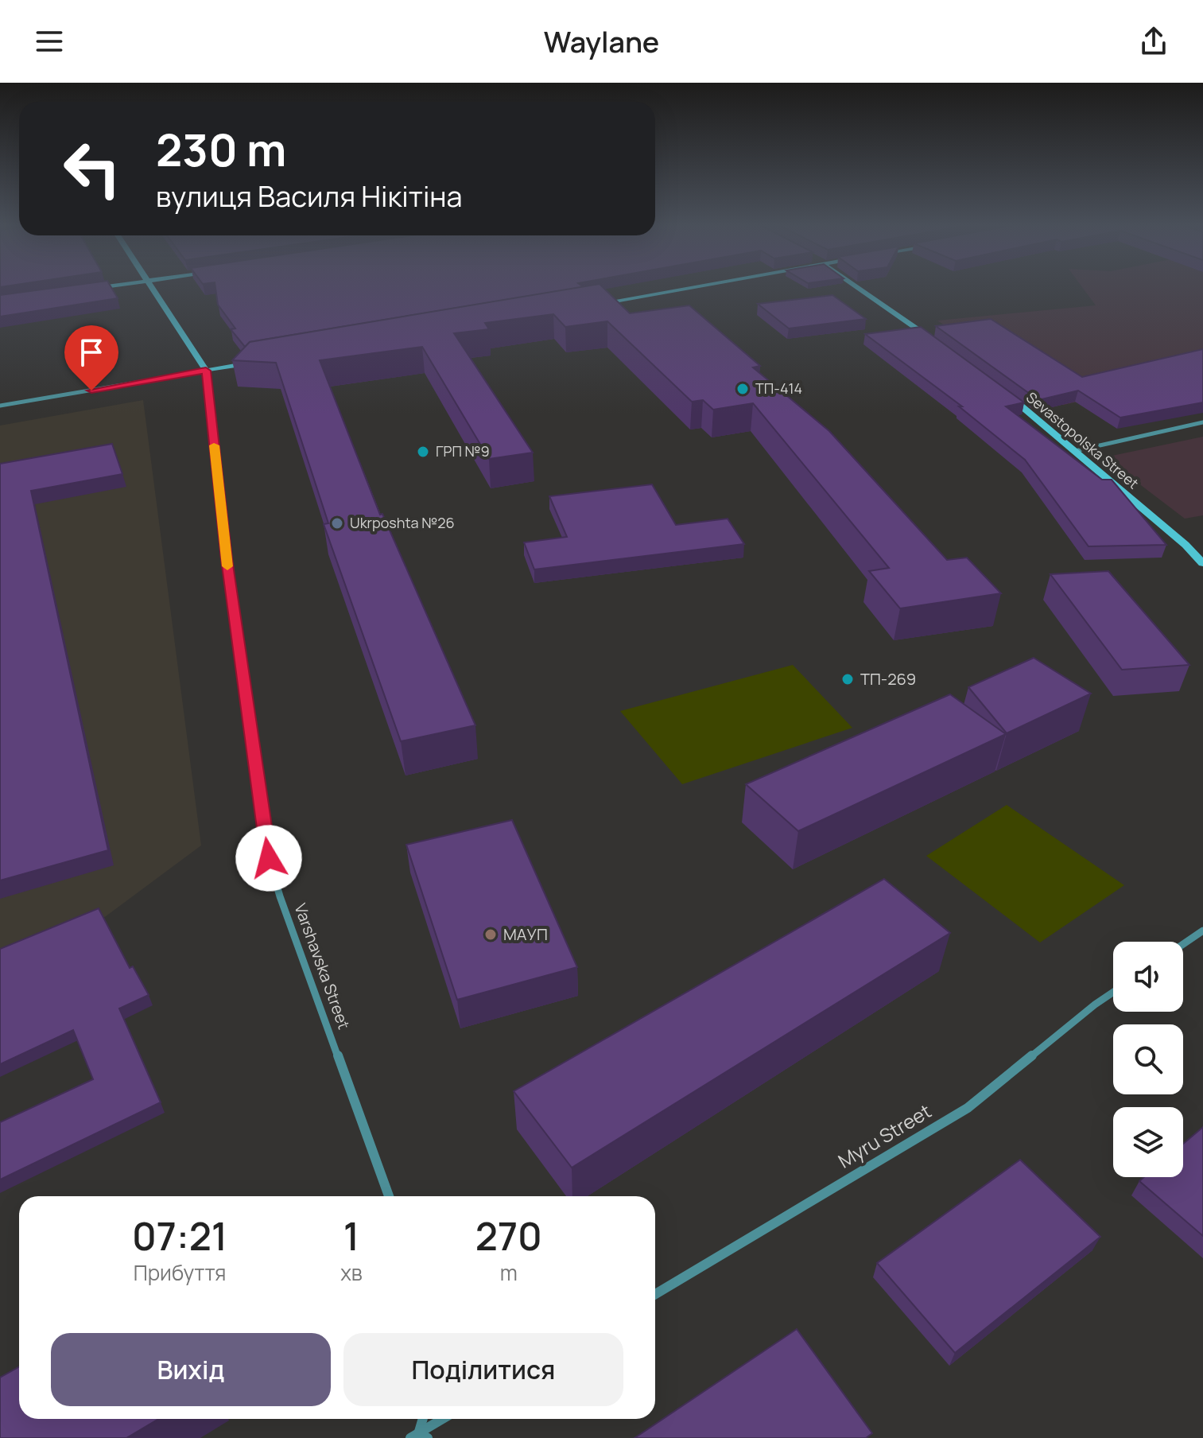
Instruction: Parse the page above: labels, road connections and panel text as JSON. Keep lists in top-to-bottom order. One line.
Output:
{"streets":{"street":["Sevastopolska Street","Varshavska Street","Myru Street"]},"places":["ТП-414","ГРП №9","Ukrposhta №26","ТП-269","МАУП"],"page":{"header":"Waylane","turn":["230 m","вулиця Василя Нікітіна"],"eta":["07:21","Прибуття","1","хв","270","m"],"buttons":["Вихід","Поділитися"]}}
